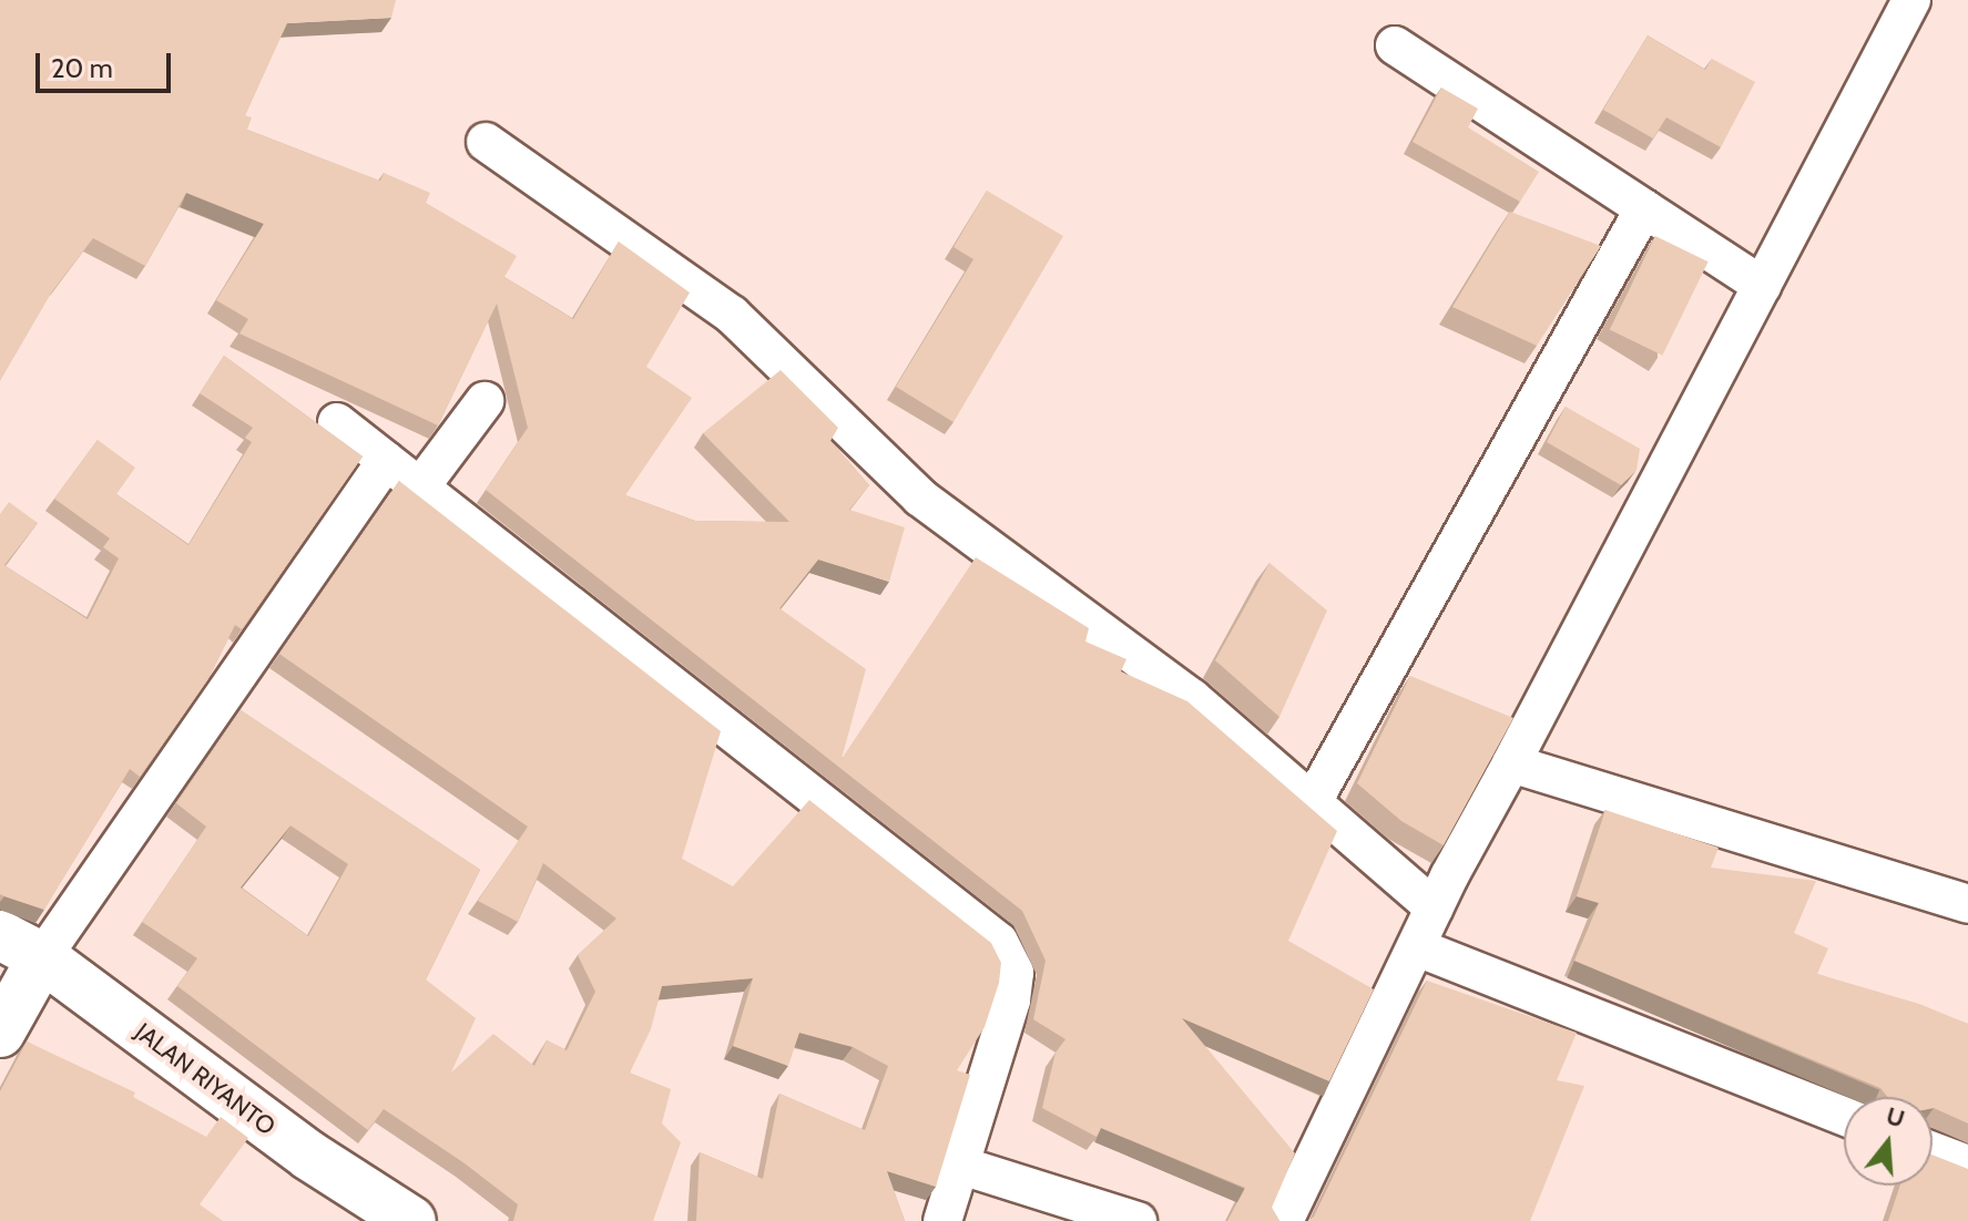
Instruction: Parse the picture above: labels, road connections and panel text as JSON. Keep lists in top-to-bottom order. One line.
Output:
{"streets":{"street":["JALAN RIYANTO"]},"scale_bar":"20 m","north":"top"}
